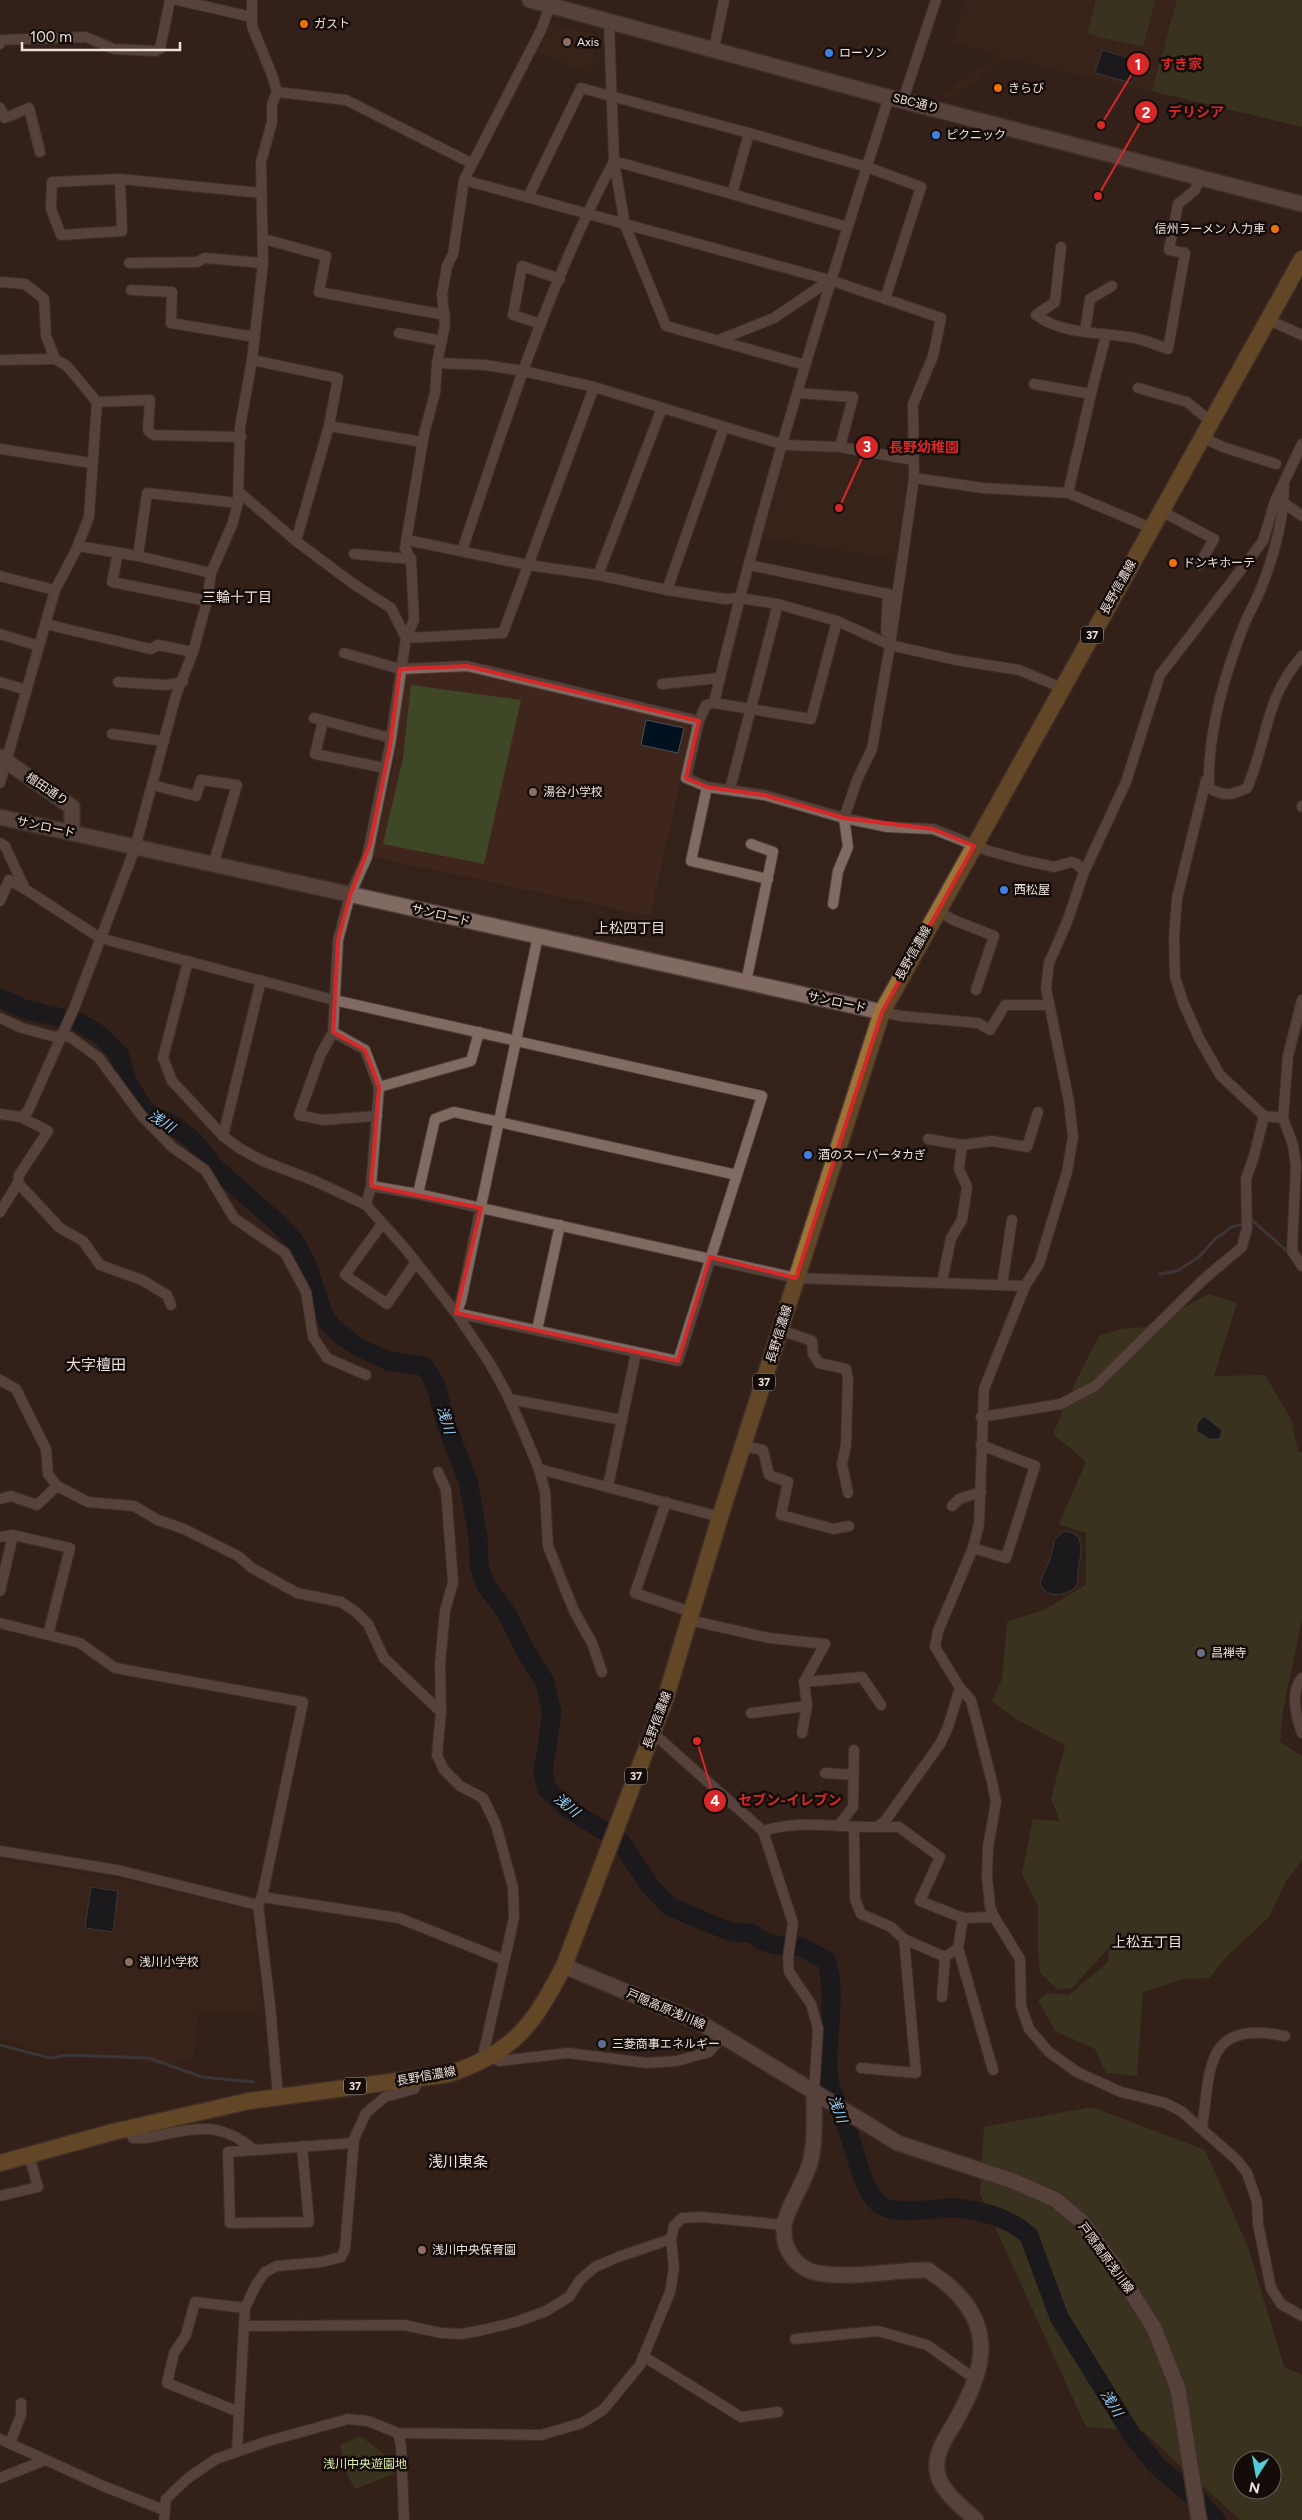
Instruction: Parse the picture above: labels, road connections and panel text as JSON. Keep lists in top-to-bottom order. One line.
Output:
{"streets":{"main road":["長野信濃線","37"],"street":["SBC通り","檀田通り","サンロード","戸隠高原浅川線"]},"crossings":[["長野信濃線","サンロード"],["長野信濃線","戸隠高原浅川線"],["檀田通り","サンロード"]],"districts":["三輪十丁目","上松四丁目","大字檀田","上松五丁目","浅川東条"],"water":["浅川"],"parks":["浅川中央遊園地"],"places":["ガスト","Axis","ローソン","きらび","すき家","ピクニック","デリシア","信州ラーメン 人力車","長野幼稚園","ドンキホーテ","湯谷小学校","西松屋","酒のスーパータカぎ","昌禅寺","セブン-イレブン","浅川小学校","三菱商事エネルギー","浅川中央保育園"],"scale_bar":"100 m","north":"bottom"}
